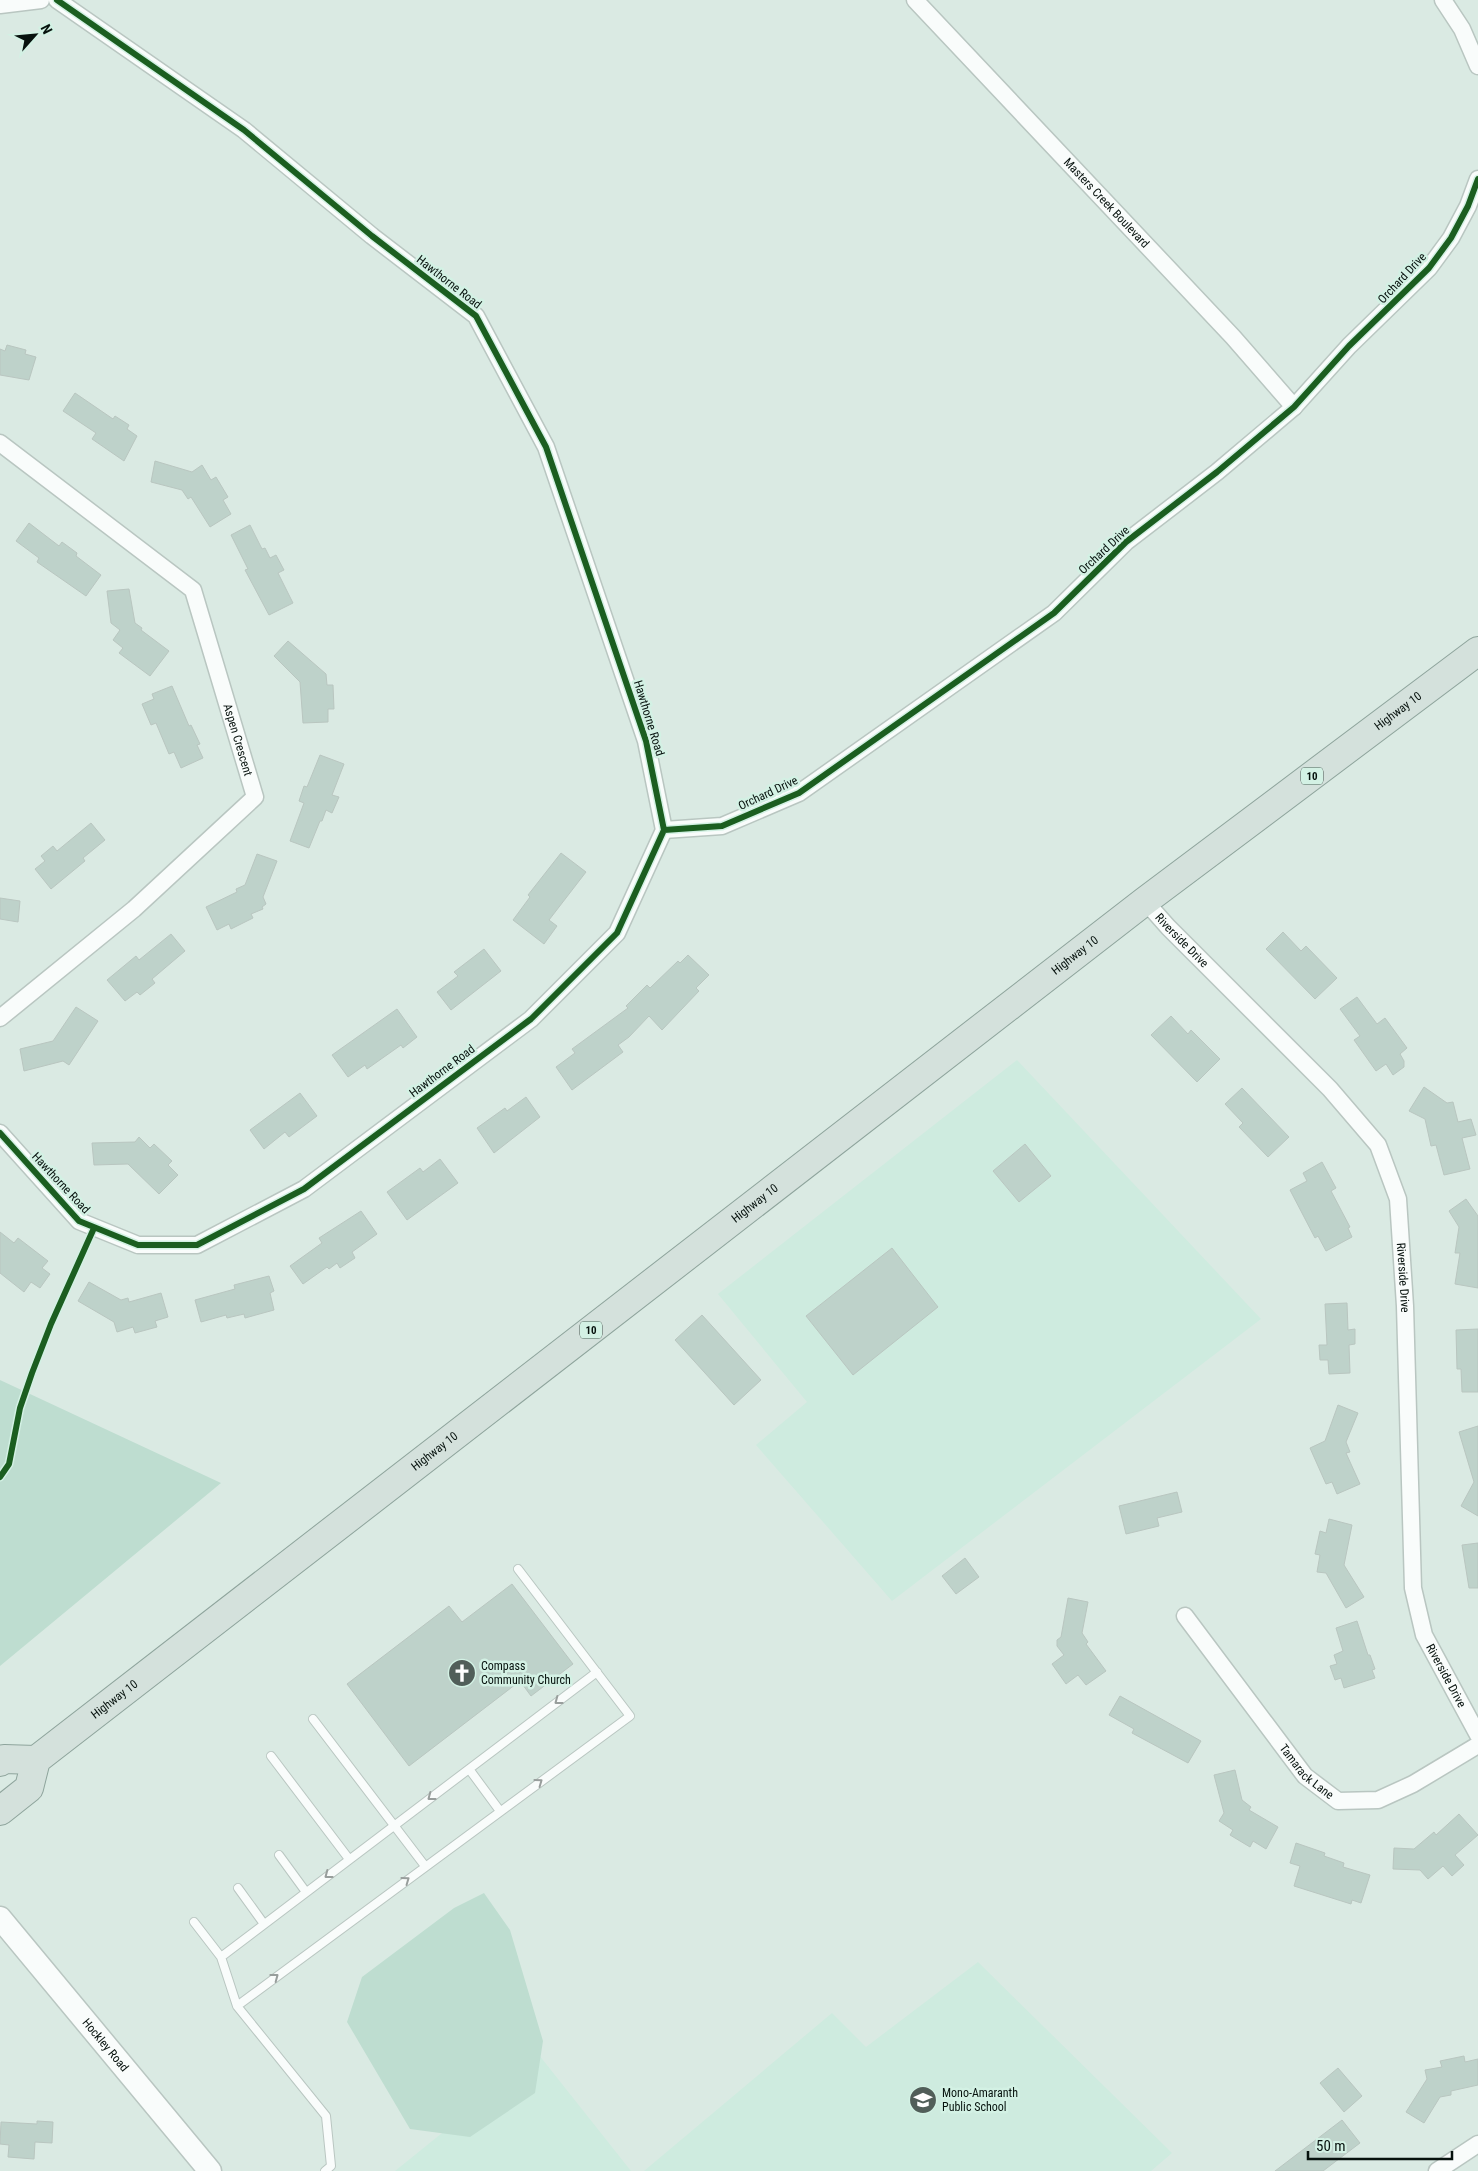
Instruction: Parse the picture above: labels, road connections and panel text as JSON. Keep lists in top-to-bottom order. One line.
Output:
{"streets":{"highway":["Highway 10","10"],"main road":["Hockley Road"],"street":["Masters Creek Boulevard","Orchard Drive","Hawthorne Road","Aspen Crescent","Riverside Drive","Tamarack Lane"]},"crossings":[["Masters Creek Boulevard","Orchard Drive"],["Orchard Drive","Hawthorne Road"],["Highway 10","Riverside Drive"]],"places":{"church":["Compass Community Church"],"school or university":["Mono-Amaranth Public School"]},"scale_bar":"50 m","north":"top right"}
